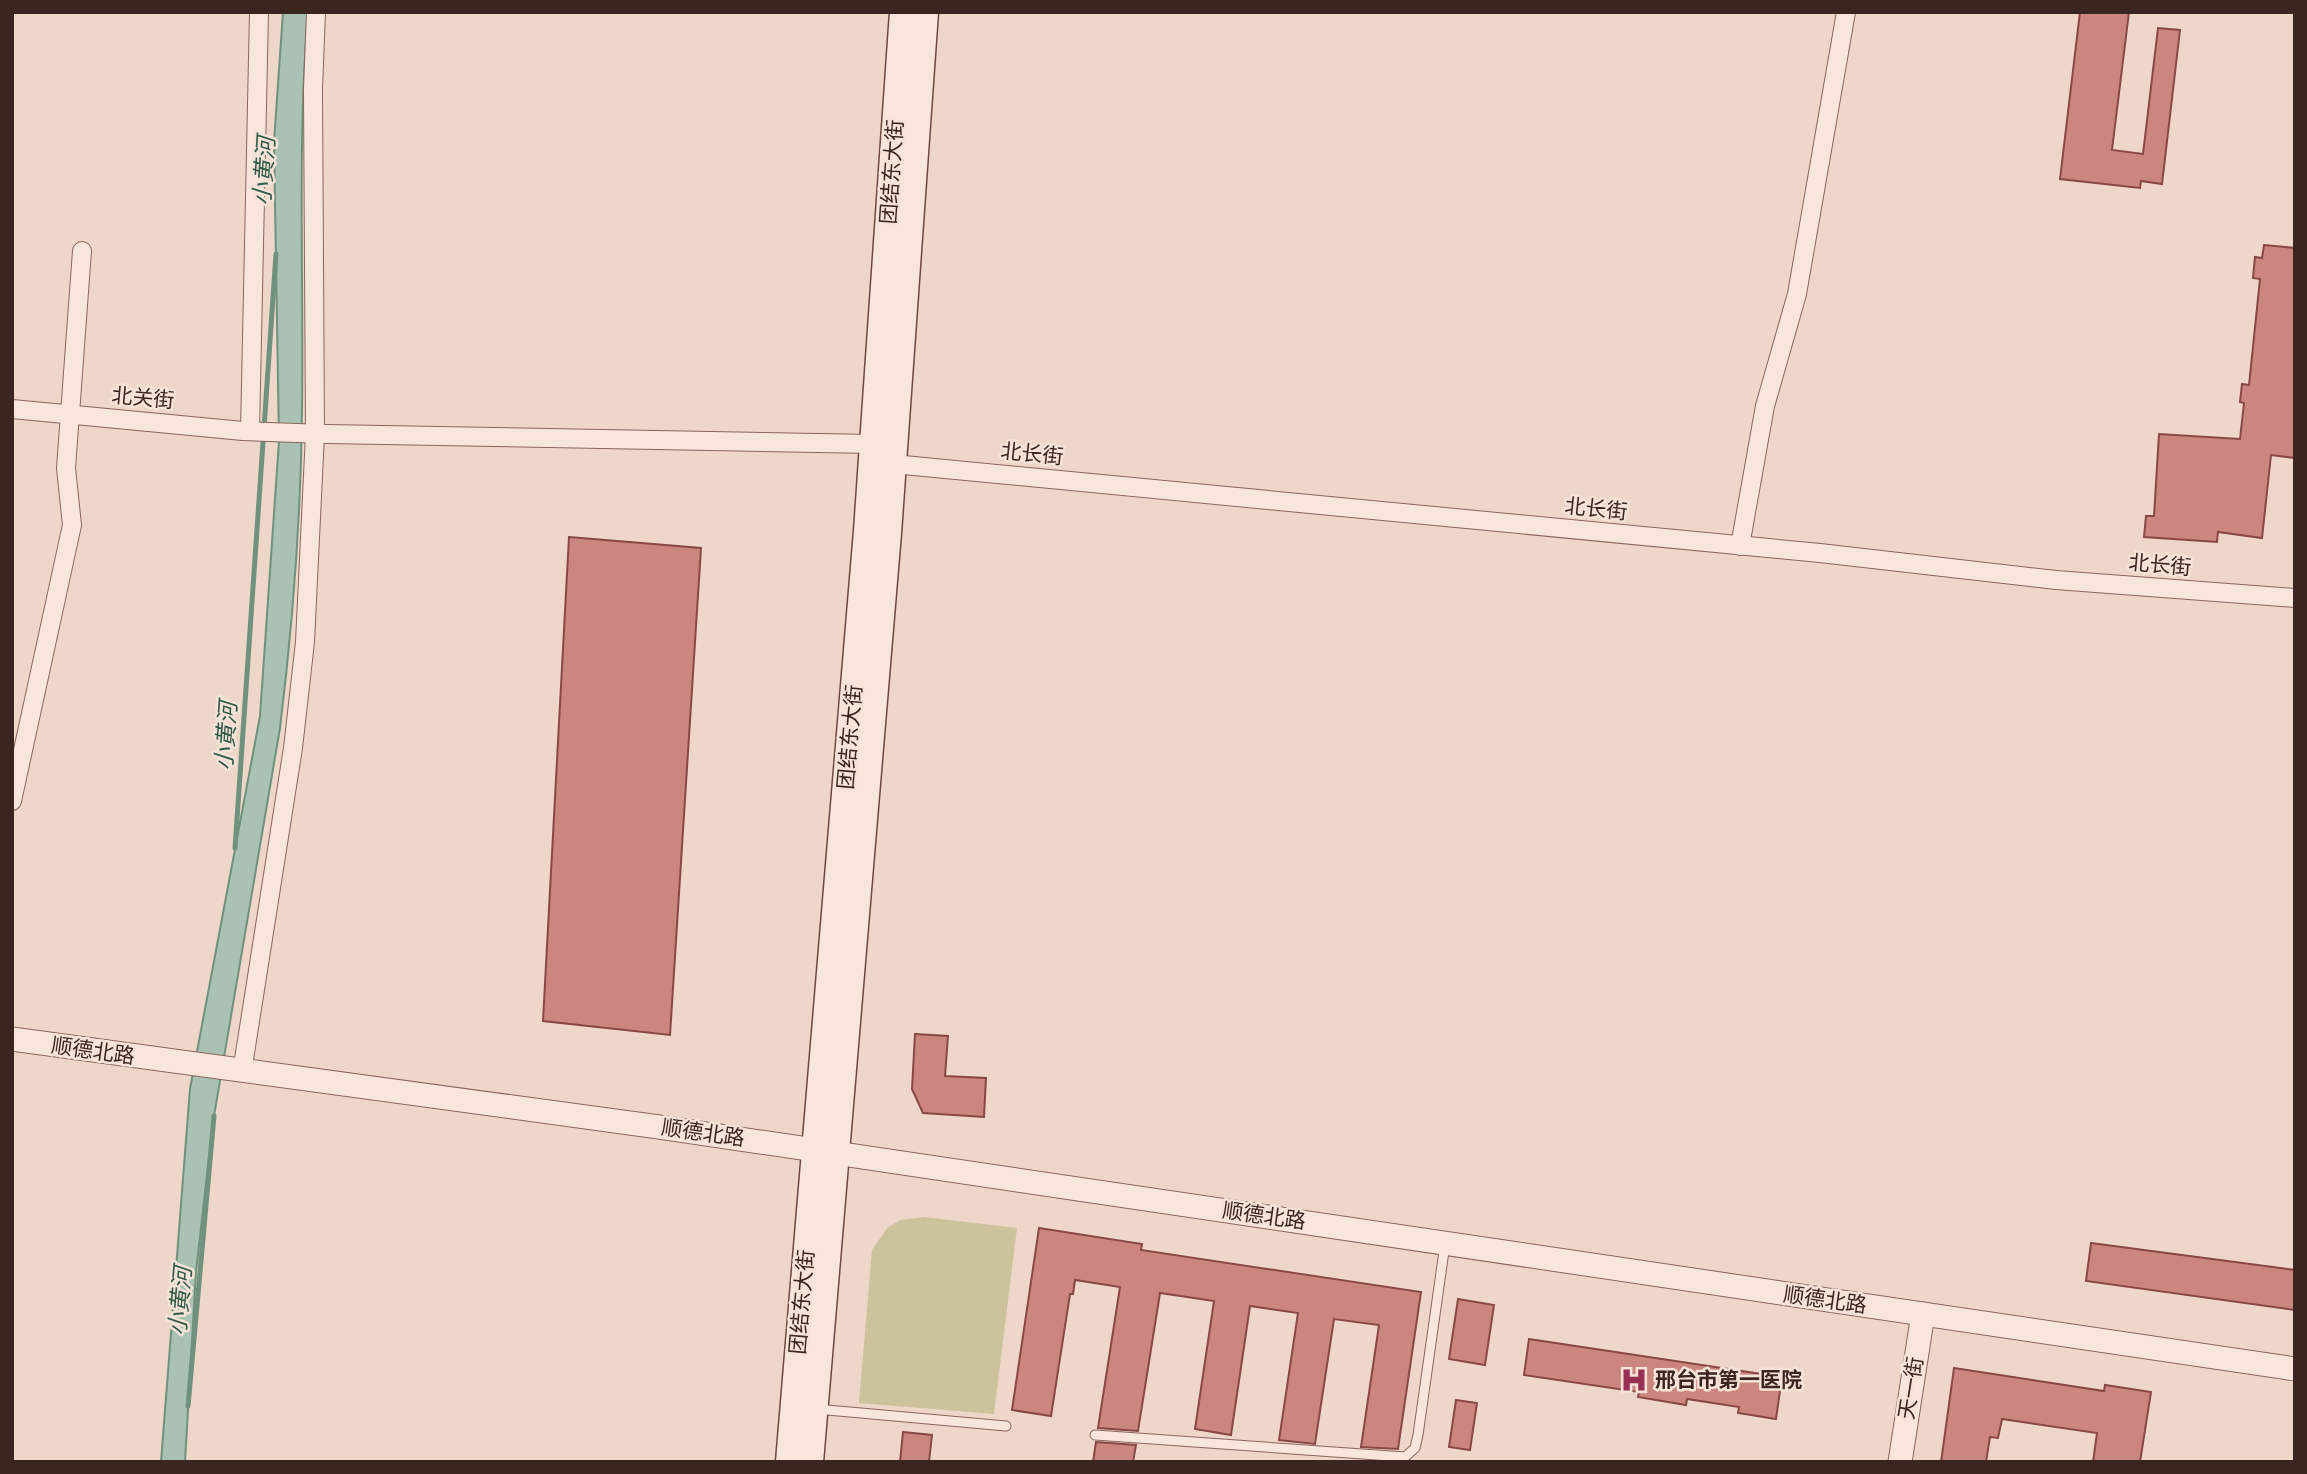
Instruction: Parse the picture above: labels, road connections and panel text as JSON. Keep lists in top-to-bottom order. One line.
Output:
{"streets":{"main road":["团结东大街"],"street":["北关街","北长街","顺德北路","天一街"]},"crossings":[["团结东大街","北关街"],["团结东大街","北长街"],["团结东大街","顺德北路"],["顺德北路","天一街"]],"water":["小黄河"],"places":{"hospital":["邢台市第一医院"]}}
